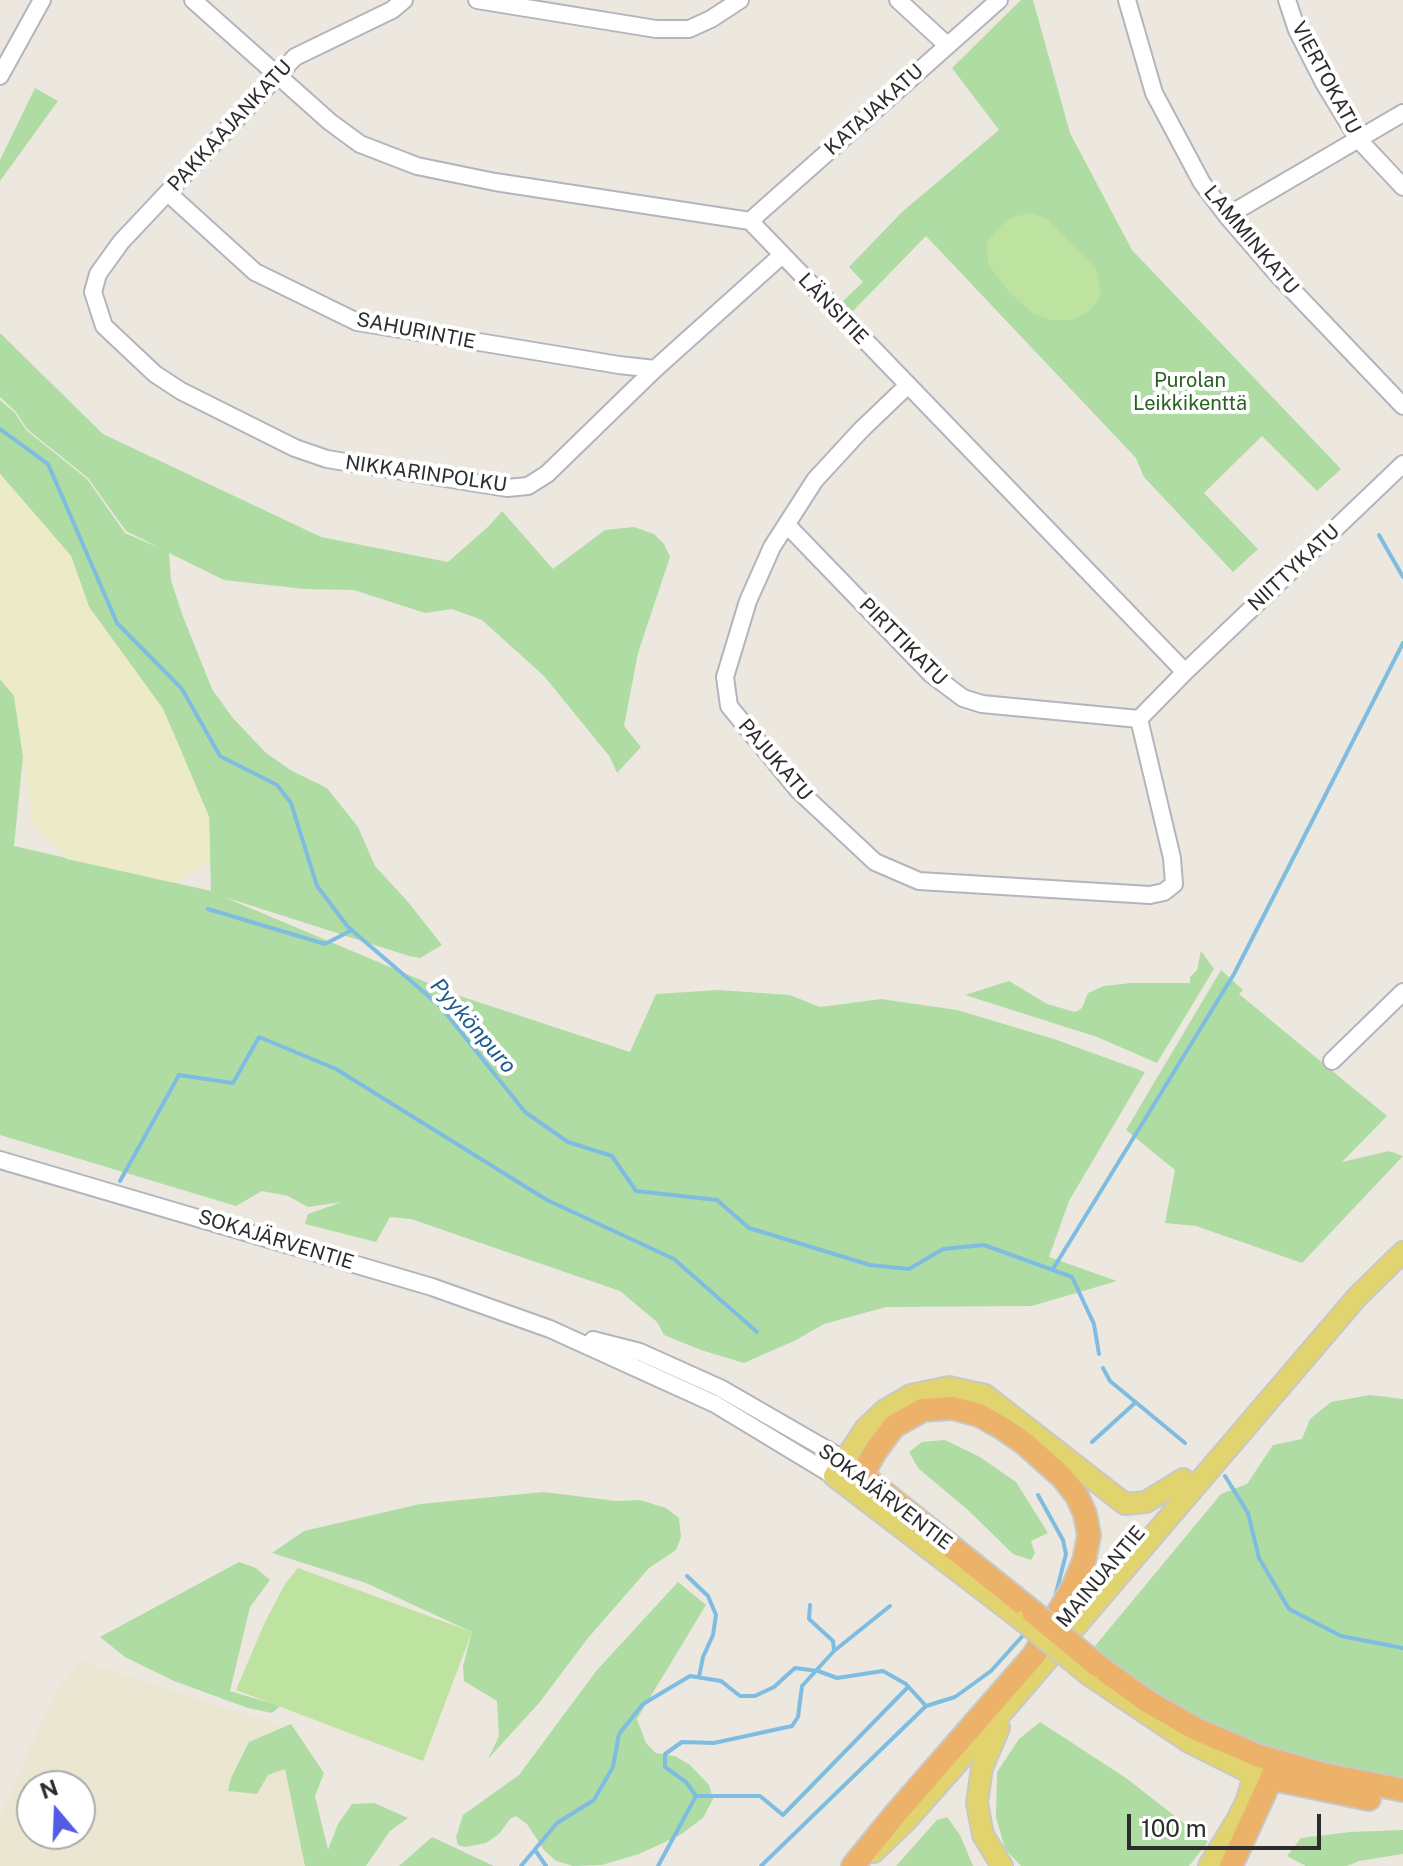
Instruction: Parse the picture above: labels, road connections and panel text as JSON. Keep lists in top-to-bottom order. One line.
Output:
{"streets":{"highway":["SOKAJÄRVENTIE","MAINUANTIE"],"street":["VIERTOKATU","KATAJAKATU","PAKKAAJANKATU","LAMMINKATU","LÄNSITIE","SAHURINTIE","NIKKARINPOLKU","NIITTYKATU","PIRTTIKATU","PAJUKATU"]},"crossings":[["KATAJAKATU","LÄNSITIE"],["PAKKAAJANKATU","SAHURINTIE"],["PAKKAAJANKATU","NIKKARINPOLKU"],["LÄNSITIE","NIKKARINPOLKU"],["LÄNSITIE","NIITTYKATU"],["LÄNSITIE","PAJUKATU"],["SAHURINTIE","NIKKARINPOLKU"],["PIRTTIKATU","PAJUKATU"]],"water":["Pyykönpuro"],"parks":["Purolan Leikkikenttä"],"scale_bar":"100 m","north":"top"}
